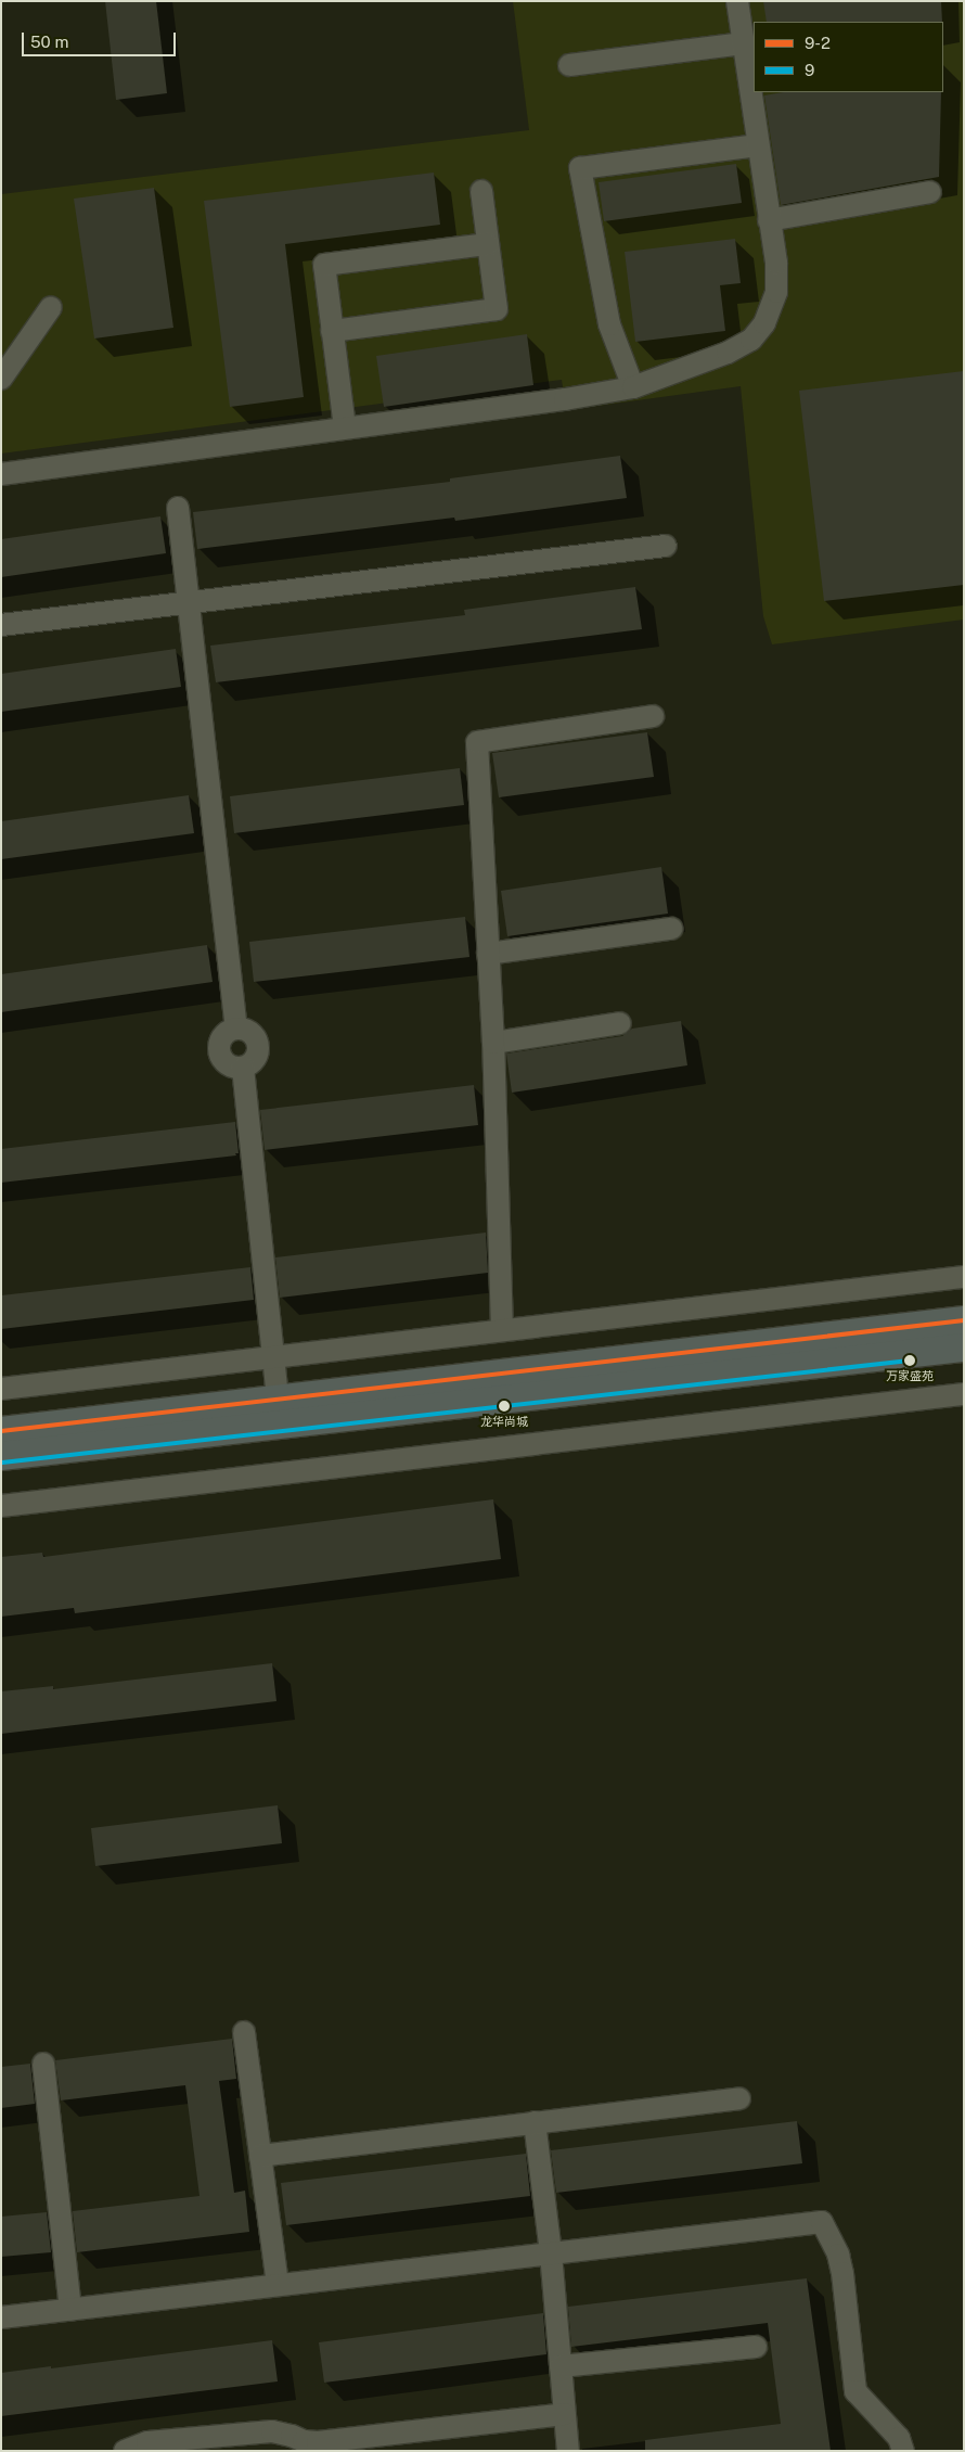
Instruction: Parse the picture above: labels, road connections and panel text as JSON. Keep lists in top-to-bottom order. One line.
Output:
{"places":["万家盛苑","龙华尚城"],"lines":["transit line 9-2","transit line 9"],"legend":["9-2","9"],"scale_bar":"50 m"}
